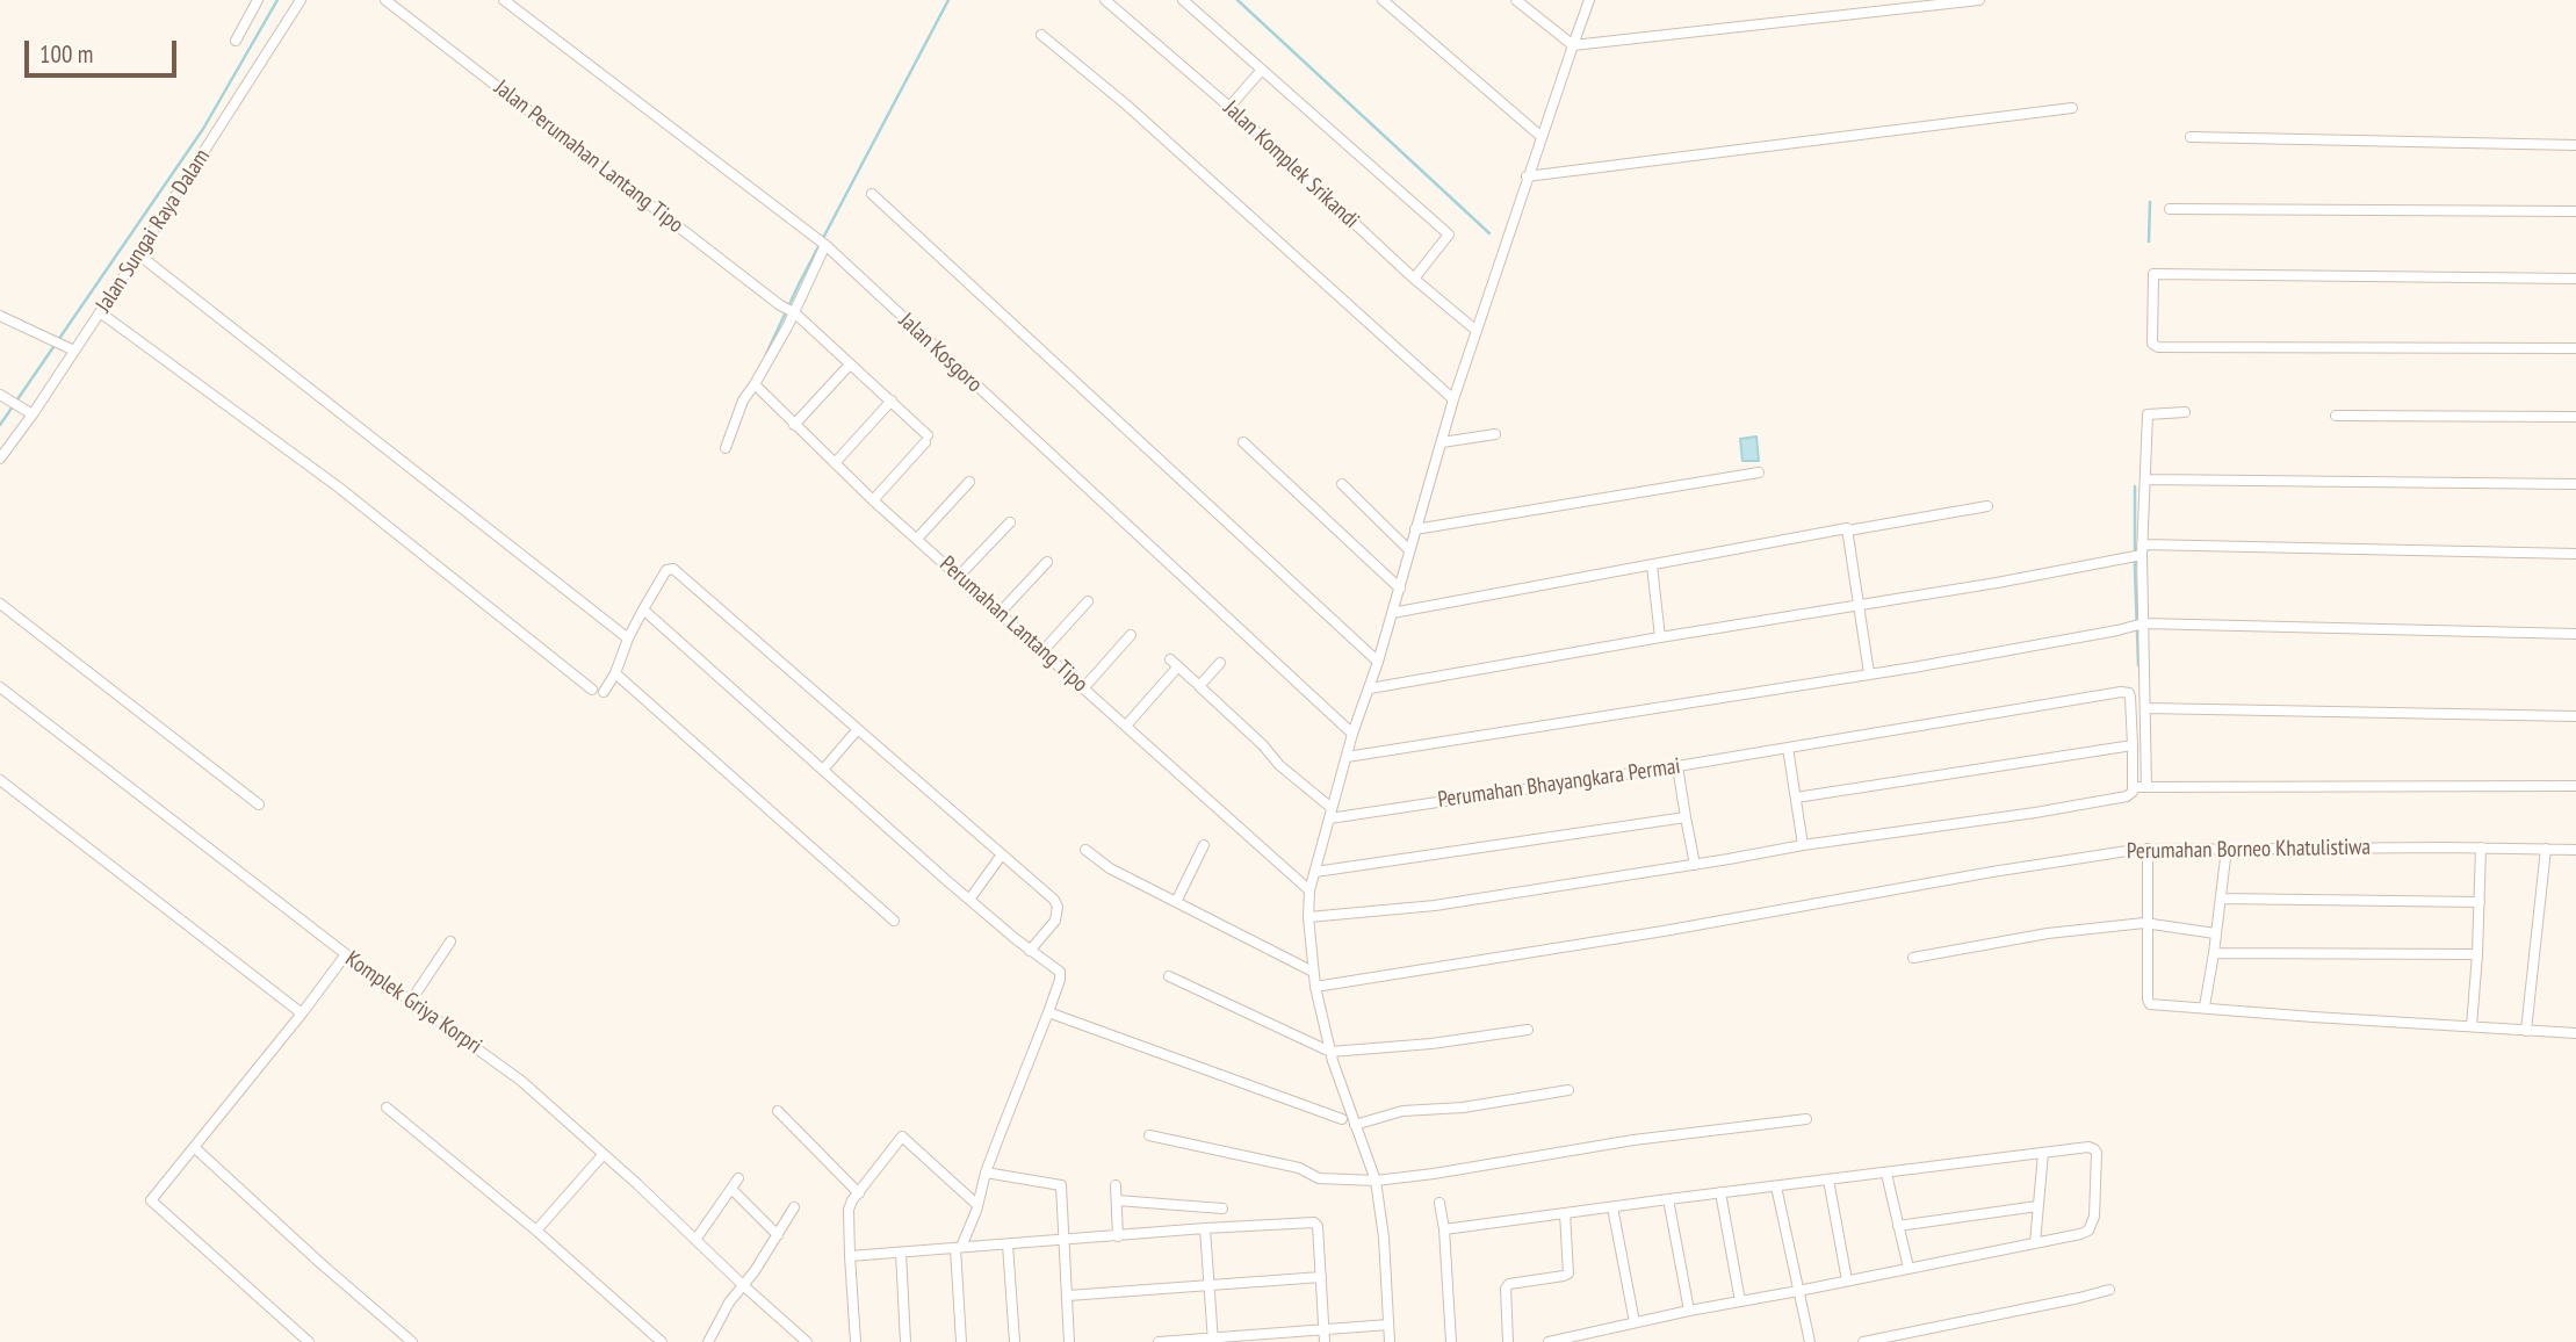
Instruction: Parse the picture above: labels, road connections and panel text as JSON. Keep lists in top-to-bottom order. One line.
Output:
{"streets":{"street":["Jalan Perumahan Lantang Tipo","Jalan Komplek Srikandi","Jalan Sungai Raya Dalam","Jalan Kosgoro","Perumahan Lantang Tipo","Perumahan Bhayangkara Permai","Perumahan Borneo Khatulistiwa","Komplek Griya Korpri"]},"scale_bar":"100 m"}
